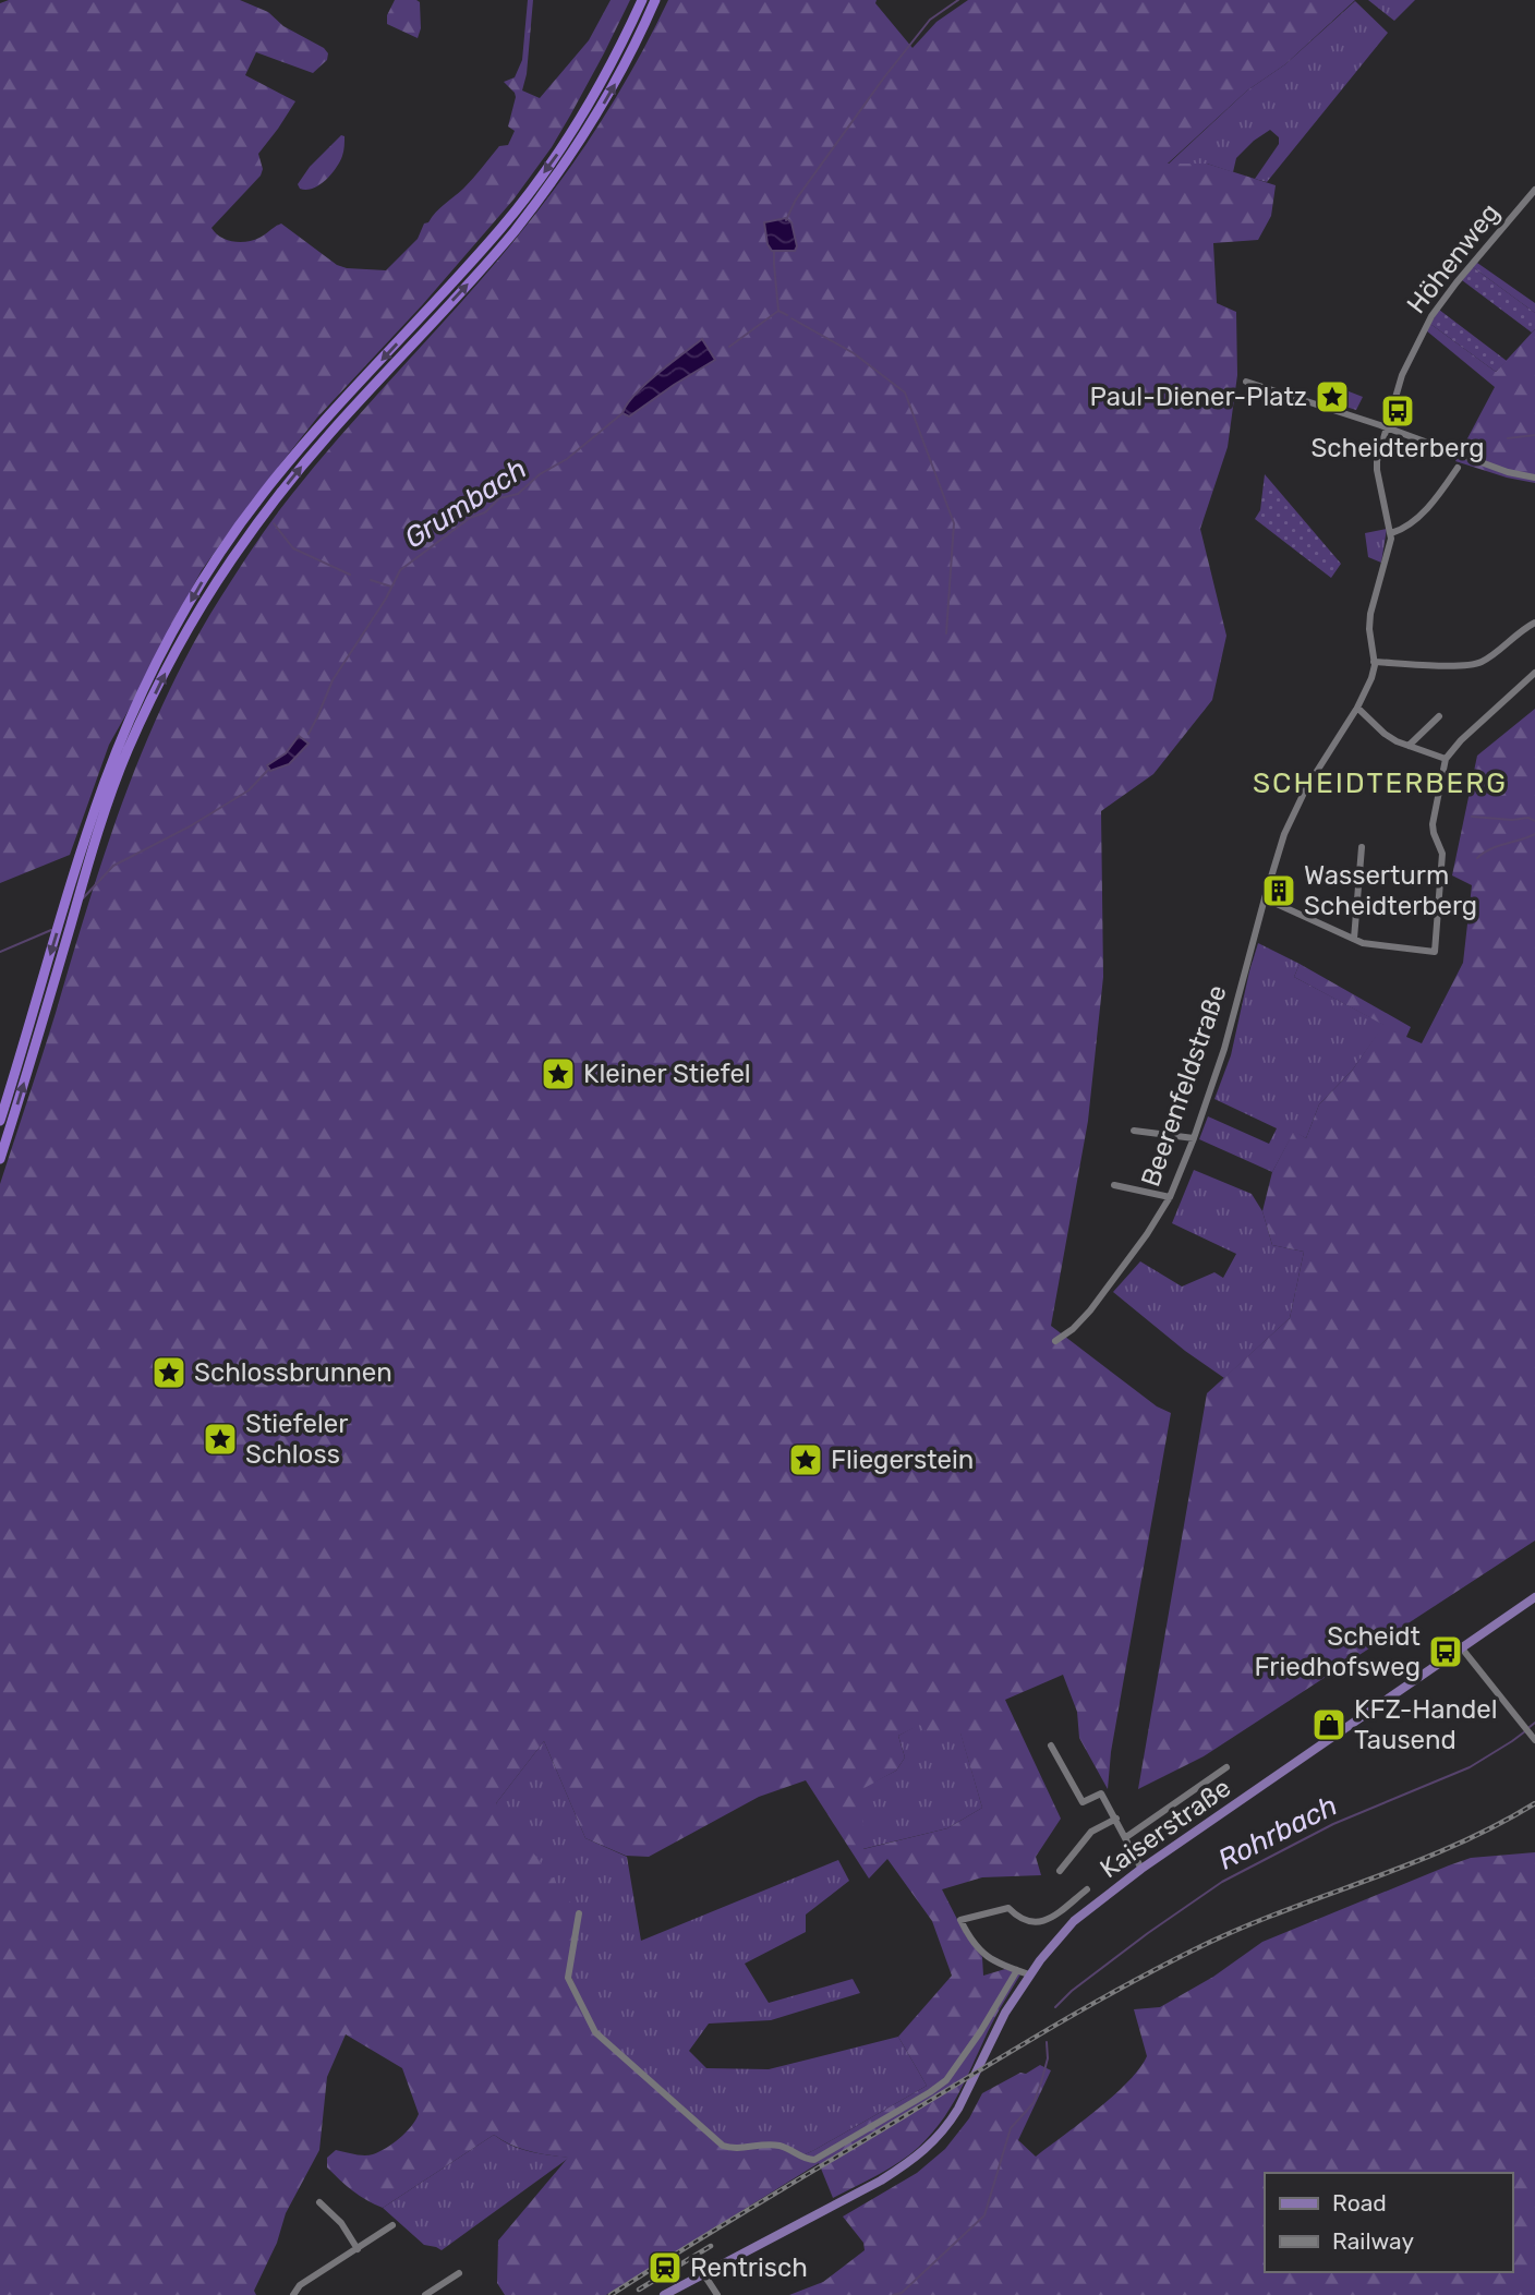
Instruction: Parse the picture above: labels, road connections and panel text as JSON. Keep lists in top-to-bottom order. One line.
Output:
{"streets":{"main road":["Kaiserstraße"],"street":["Höhenweg","Beerenfeldstraße"]},"crossings":[["Höhenweg","Beerenfeldstraße"]],"districts":["SCHEIDTERBERG"],"water":["Grumbach","Rohrbach"],"places":{"place":["Paul-Diener-Platz","Kleiner Stiefel","Schlossbrunnen","Stiefeler Schloss","Fliegerstein"],"bus stop":["Scheidterberg","Scheidt Friedhofsweg"],"building":["Wasserturm Scheidterberg"],"shop":["KFZ-Handel Tausend"],"station":["Rentrisch"]},"legend":["Road","Railway"]}
